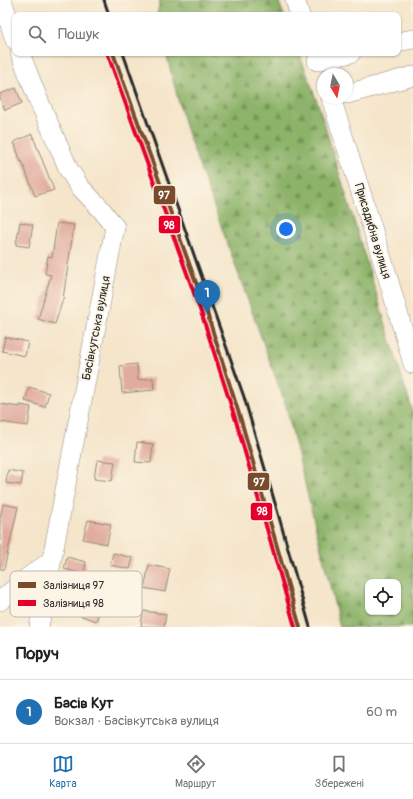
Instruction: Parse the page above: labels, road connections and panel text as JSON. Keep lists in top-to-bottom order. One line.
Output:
{"streets":{"street":["Присадибна вулиця","Басівкутська вулиця"]},"lines":["rail line 97","rail line 98"],"legend":["Залізниця 97","Залізниця 98"],"north":"bottom","page":{"search":"Пошук","pins":"1","heading":"Поруч","list":[{"mark":"1","name":"Басів Кут","note":"Вокзал · Басівкутська вулиця","value":"60 m"}],"nav":["Карта","Маршрут","Збережені"]}}
